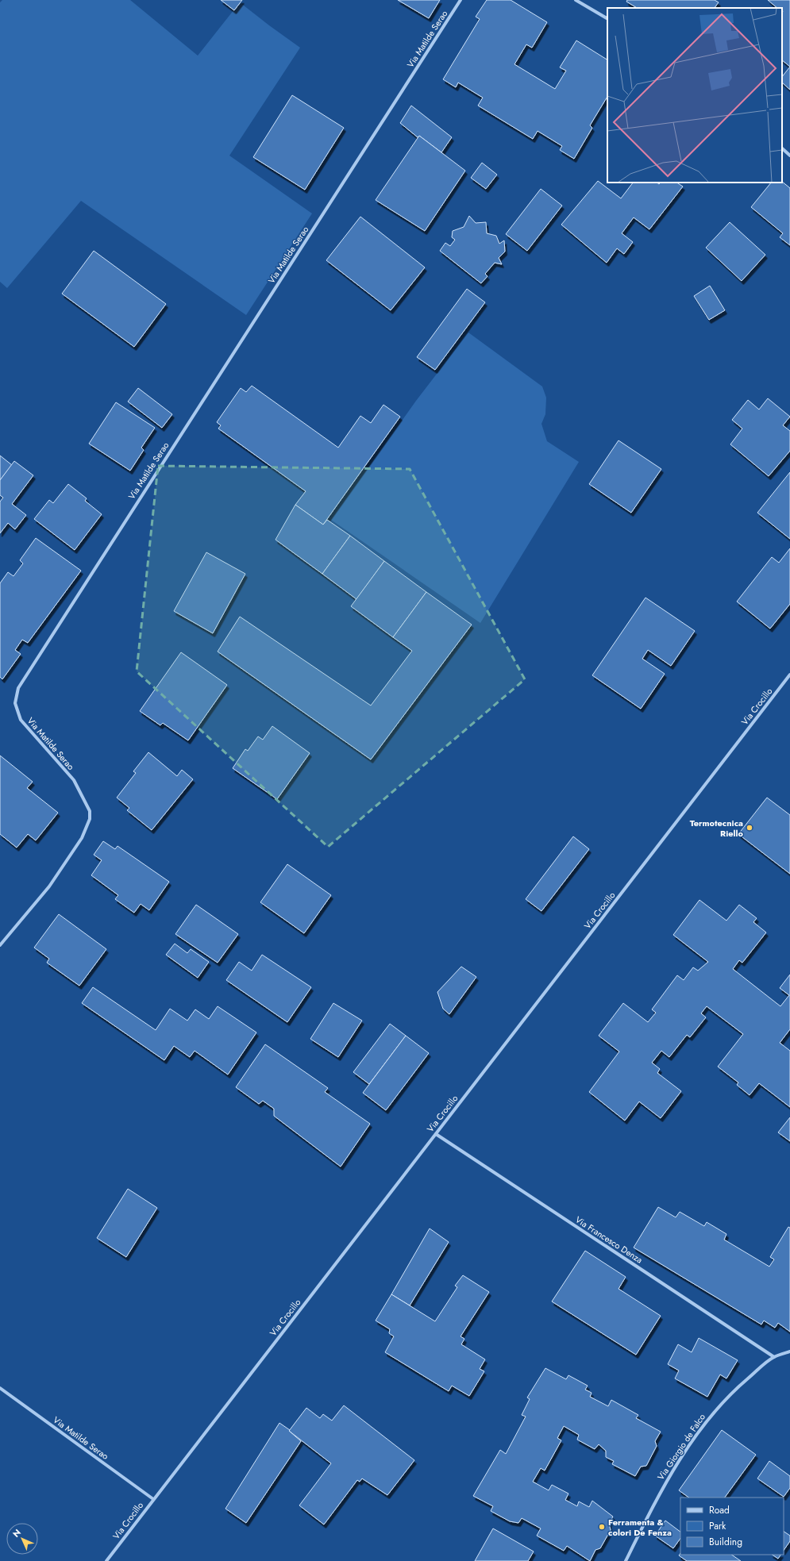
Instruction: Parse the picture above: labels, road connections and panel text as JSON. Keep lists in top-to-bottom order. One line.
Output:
{"streets":{"street":["Via Matilde Serao","Via Crocillo","Via Francesco Denza","Via Giorgio de Falco"]},"crossings":[["Via Matilde Serao","Via Crocillo"],["Via Crocillo","Via Francesco Denza"],["Via Francesco Denza","Via Giorgio de Falco"]],"places":["Termotecnica Riello","Ferramenta & colori De Fenza"],"legend":["Road","Park","Building"],"north":"top left"}
